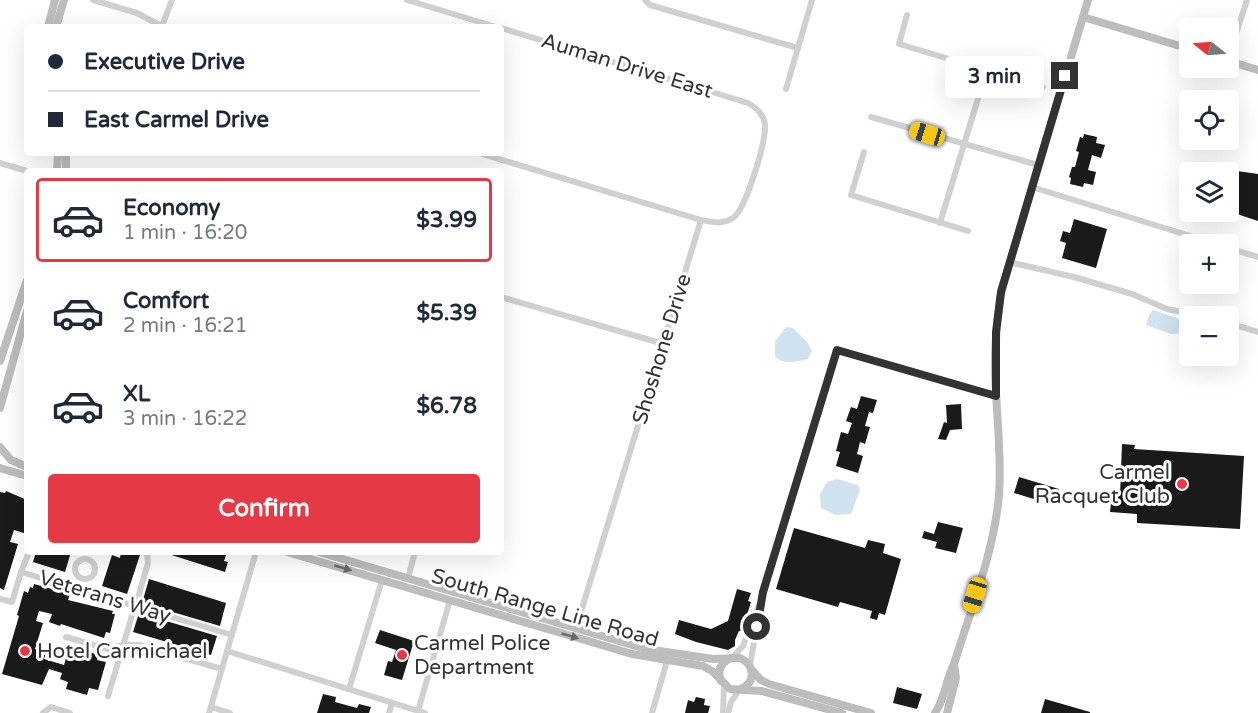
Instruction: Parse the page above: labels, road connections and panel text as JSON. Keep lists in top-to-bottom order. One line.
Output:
{"streets":{"main road":["South Range Line Road"],"street":["Auman Drive East","Shoshone Drive","Veterans Way"]},"crossings":[["Auman Drive East","Shoshone Drive"],["Shoshone Drive","South Range Line Road"]],"places":["Carmel Racquet Club","Hotel Carmichael","Carmel Police Department"],"north":"left","page":{"map_buttons":["+","−"],"banner":["Executive Drive","East Carmel Drive"],"bubble":"3 min","list":[{"name":"Economy","note":"1 min · 16:20","value":"$3.99"},{"name":"Comfort","note":"2 min · 16:21","value":"$5.39"},{"name":"XL","note":"3 min · 16:22","value":"$6.78"}],"buttons":"Confirm"}}
